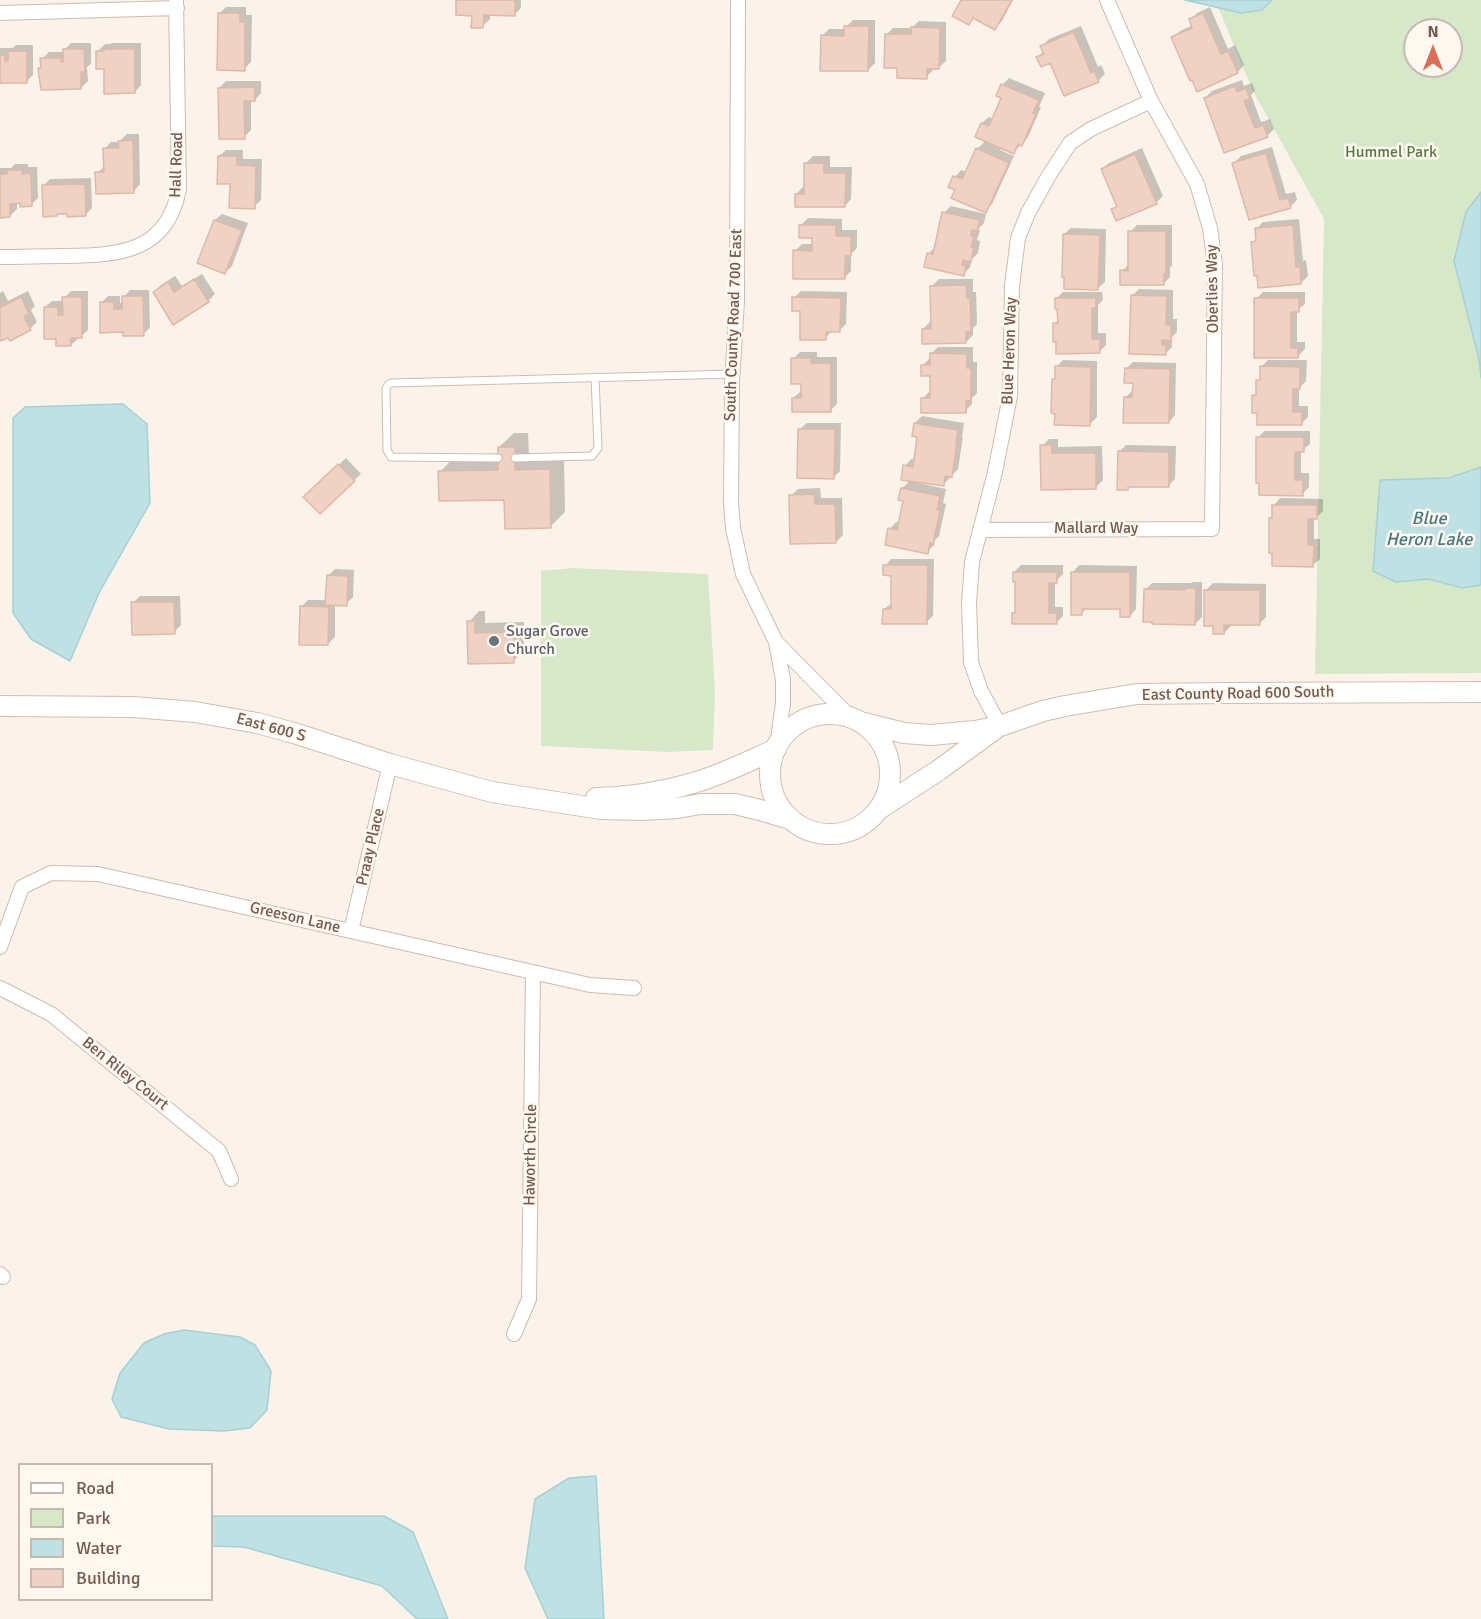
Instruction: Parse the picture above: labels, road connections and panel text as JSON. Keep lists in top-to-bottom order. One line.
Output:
{"streets":{"street":["Hall Road","Oberlies Way","South County Road 700 East","Blue Heron Way","Mallard Way","East County Road 600 South","East 600 S","Praay Place","Greeson Lane","Ben Riley Court","Haworth Circle"]},"crossings":[["Oberlies Way","Blue Heron Way"],["Oberlies Way","Mallard Way"],["South County Road 700 East","East County Road 600 South"],["Blue Heron Way","Mallard Way"],["Blue Heron Way","East County Road 600 South"],["East 600 S","Praay Place"],["Praay Place","Greeson Lane"],["Greeson Lane","Haworth Circle"]],"water":["Blue Heron Lake"],"parks":["Hummel Park"],"places":["Sugar Grove Church"],"legend":["Road","Park","Water","Building"],"north":"top"}
